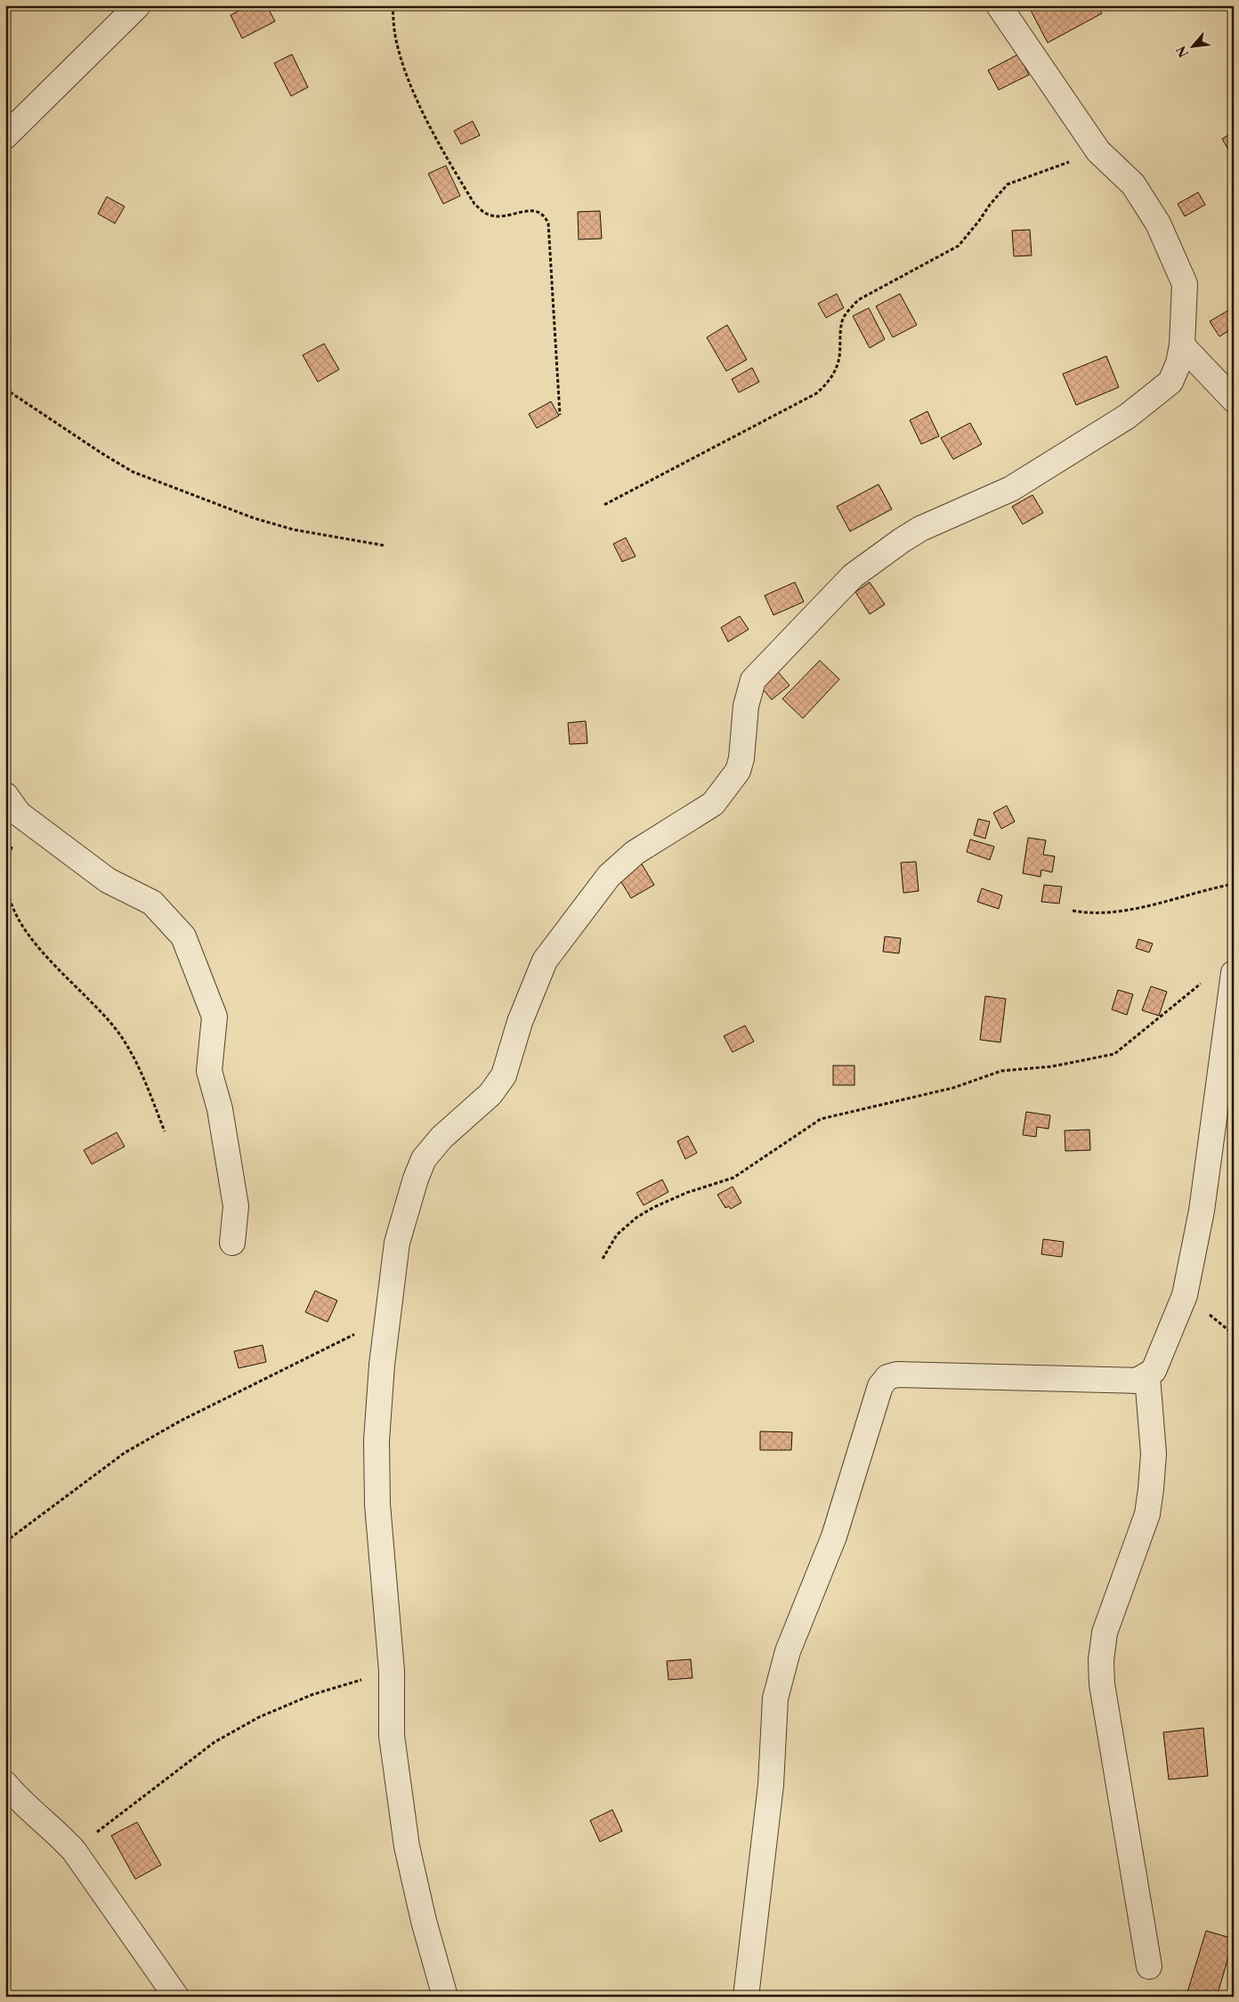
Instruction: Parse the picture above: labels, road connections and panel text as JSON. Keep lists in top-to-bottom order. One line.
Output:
{"north":"bottom left"}
